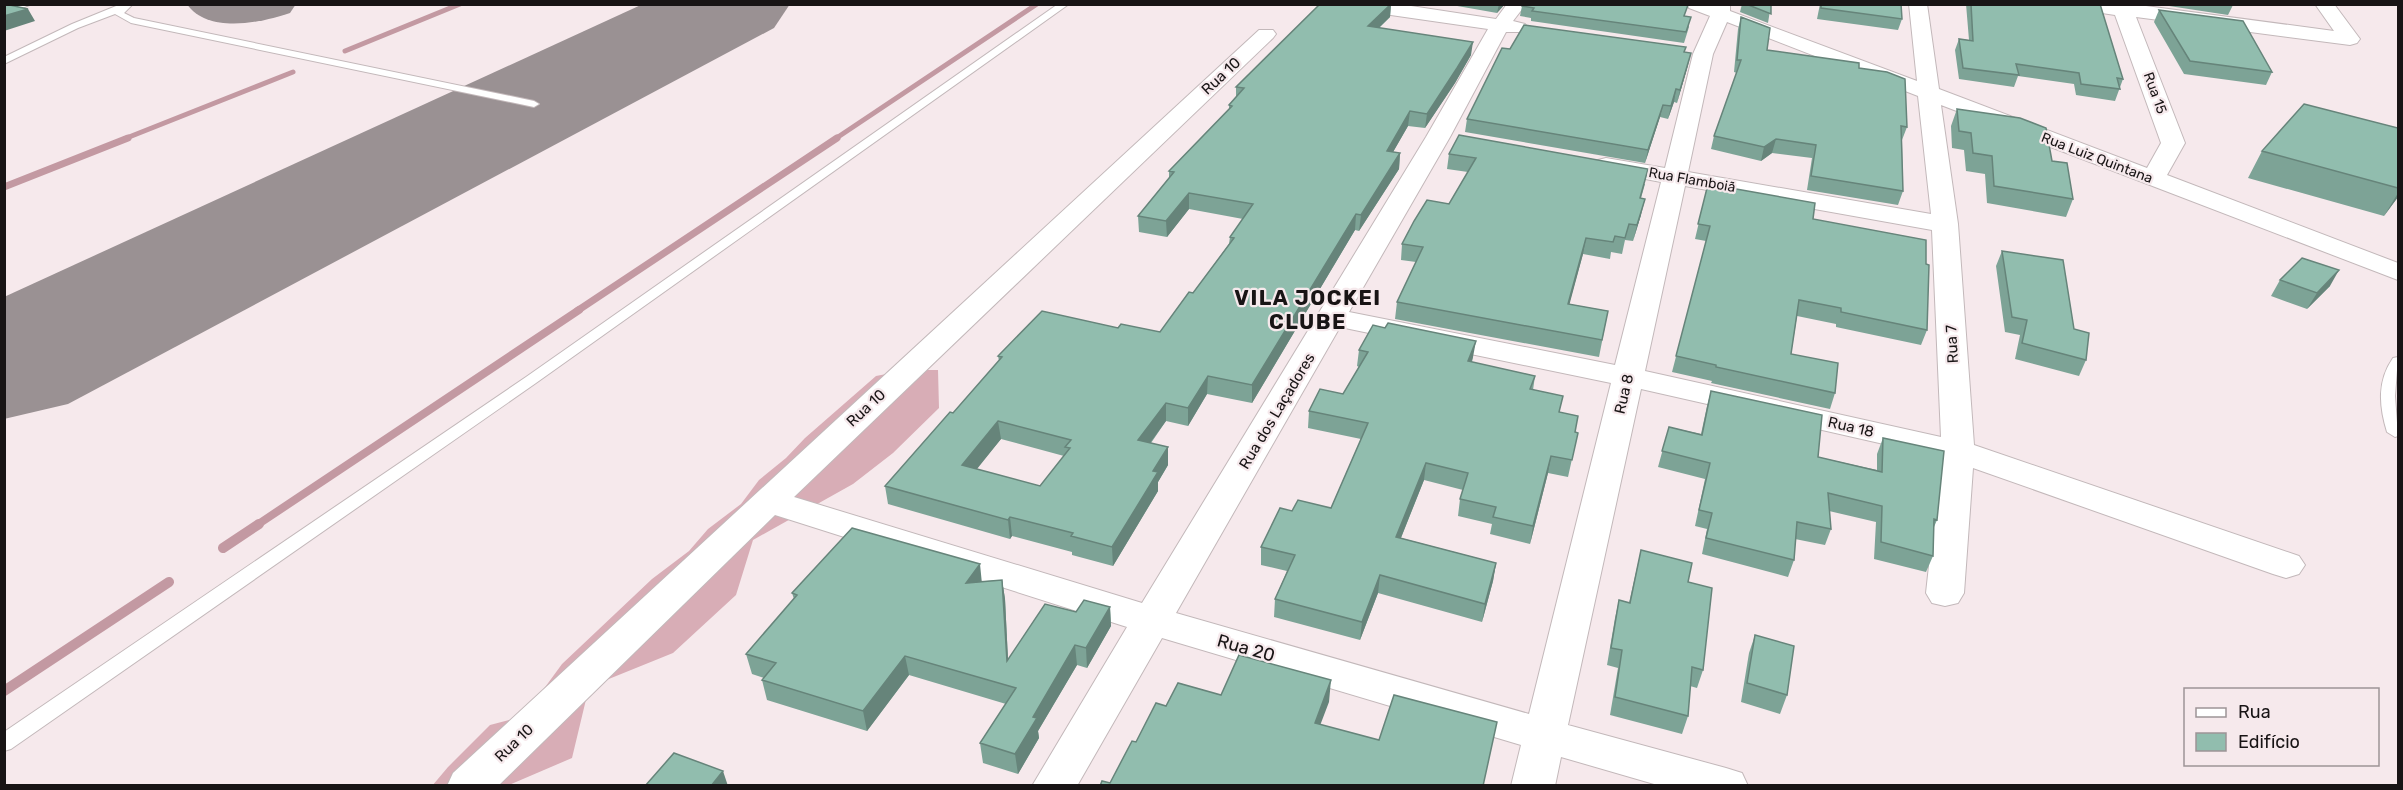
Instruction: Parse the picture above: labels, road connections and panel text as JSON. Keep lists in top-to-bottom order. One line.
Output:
{"streets":{"street":["Rua 10","Rua 15","Rua Luiz Quintana","Rua Flamboiã","Rua 7","Rua 8","Rua dos Laçadores","Rua 18","Rua 20"]},"crossings":[["Rua 10","Rua 20"],["Rua 15","Rua Luiz Quintana"],["Rua Luiz Quintana","Rua 7"],["Rua Luiz Quintana","Rua 8"],["Rua Flamboiã","Rua 7"],["Rua Flamboiã","Rua 8"],["Rua 7","Rua 18"],["Rua 8","Rua 18"],["Rua 8","Rua 20"],["Rua dos Laçadores","Rua 18"],["Rua dos Laçadores","Rua 20"]],"districts":["VILA JOCKEI CLUBE"],"legend":["Rua","Edifício"]}
